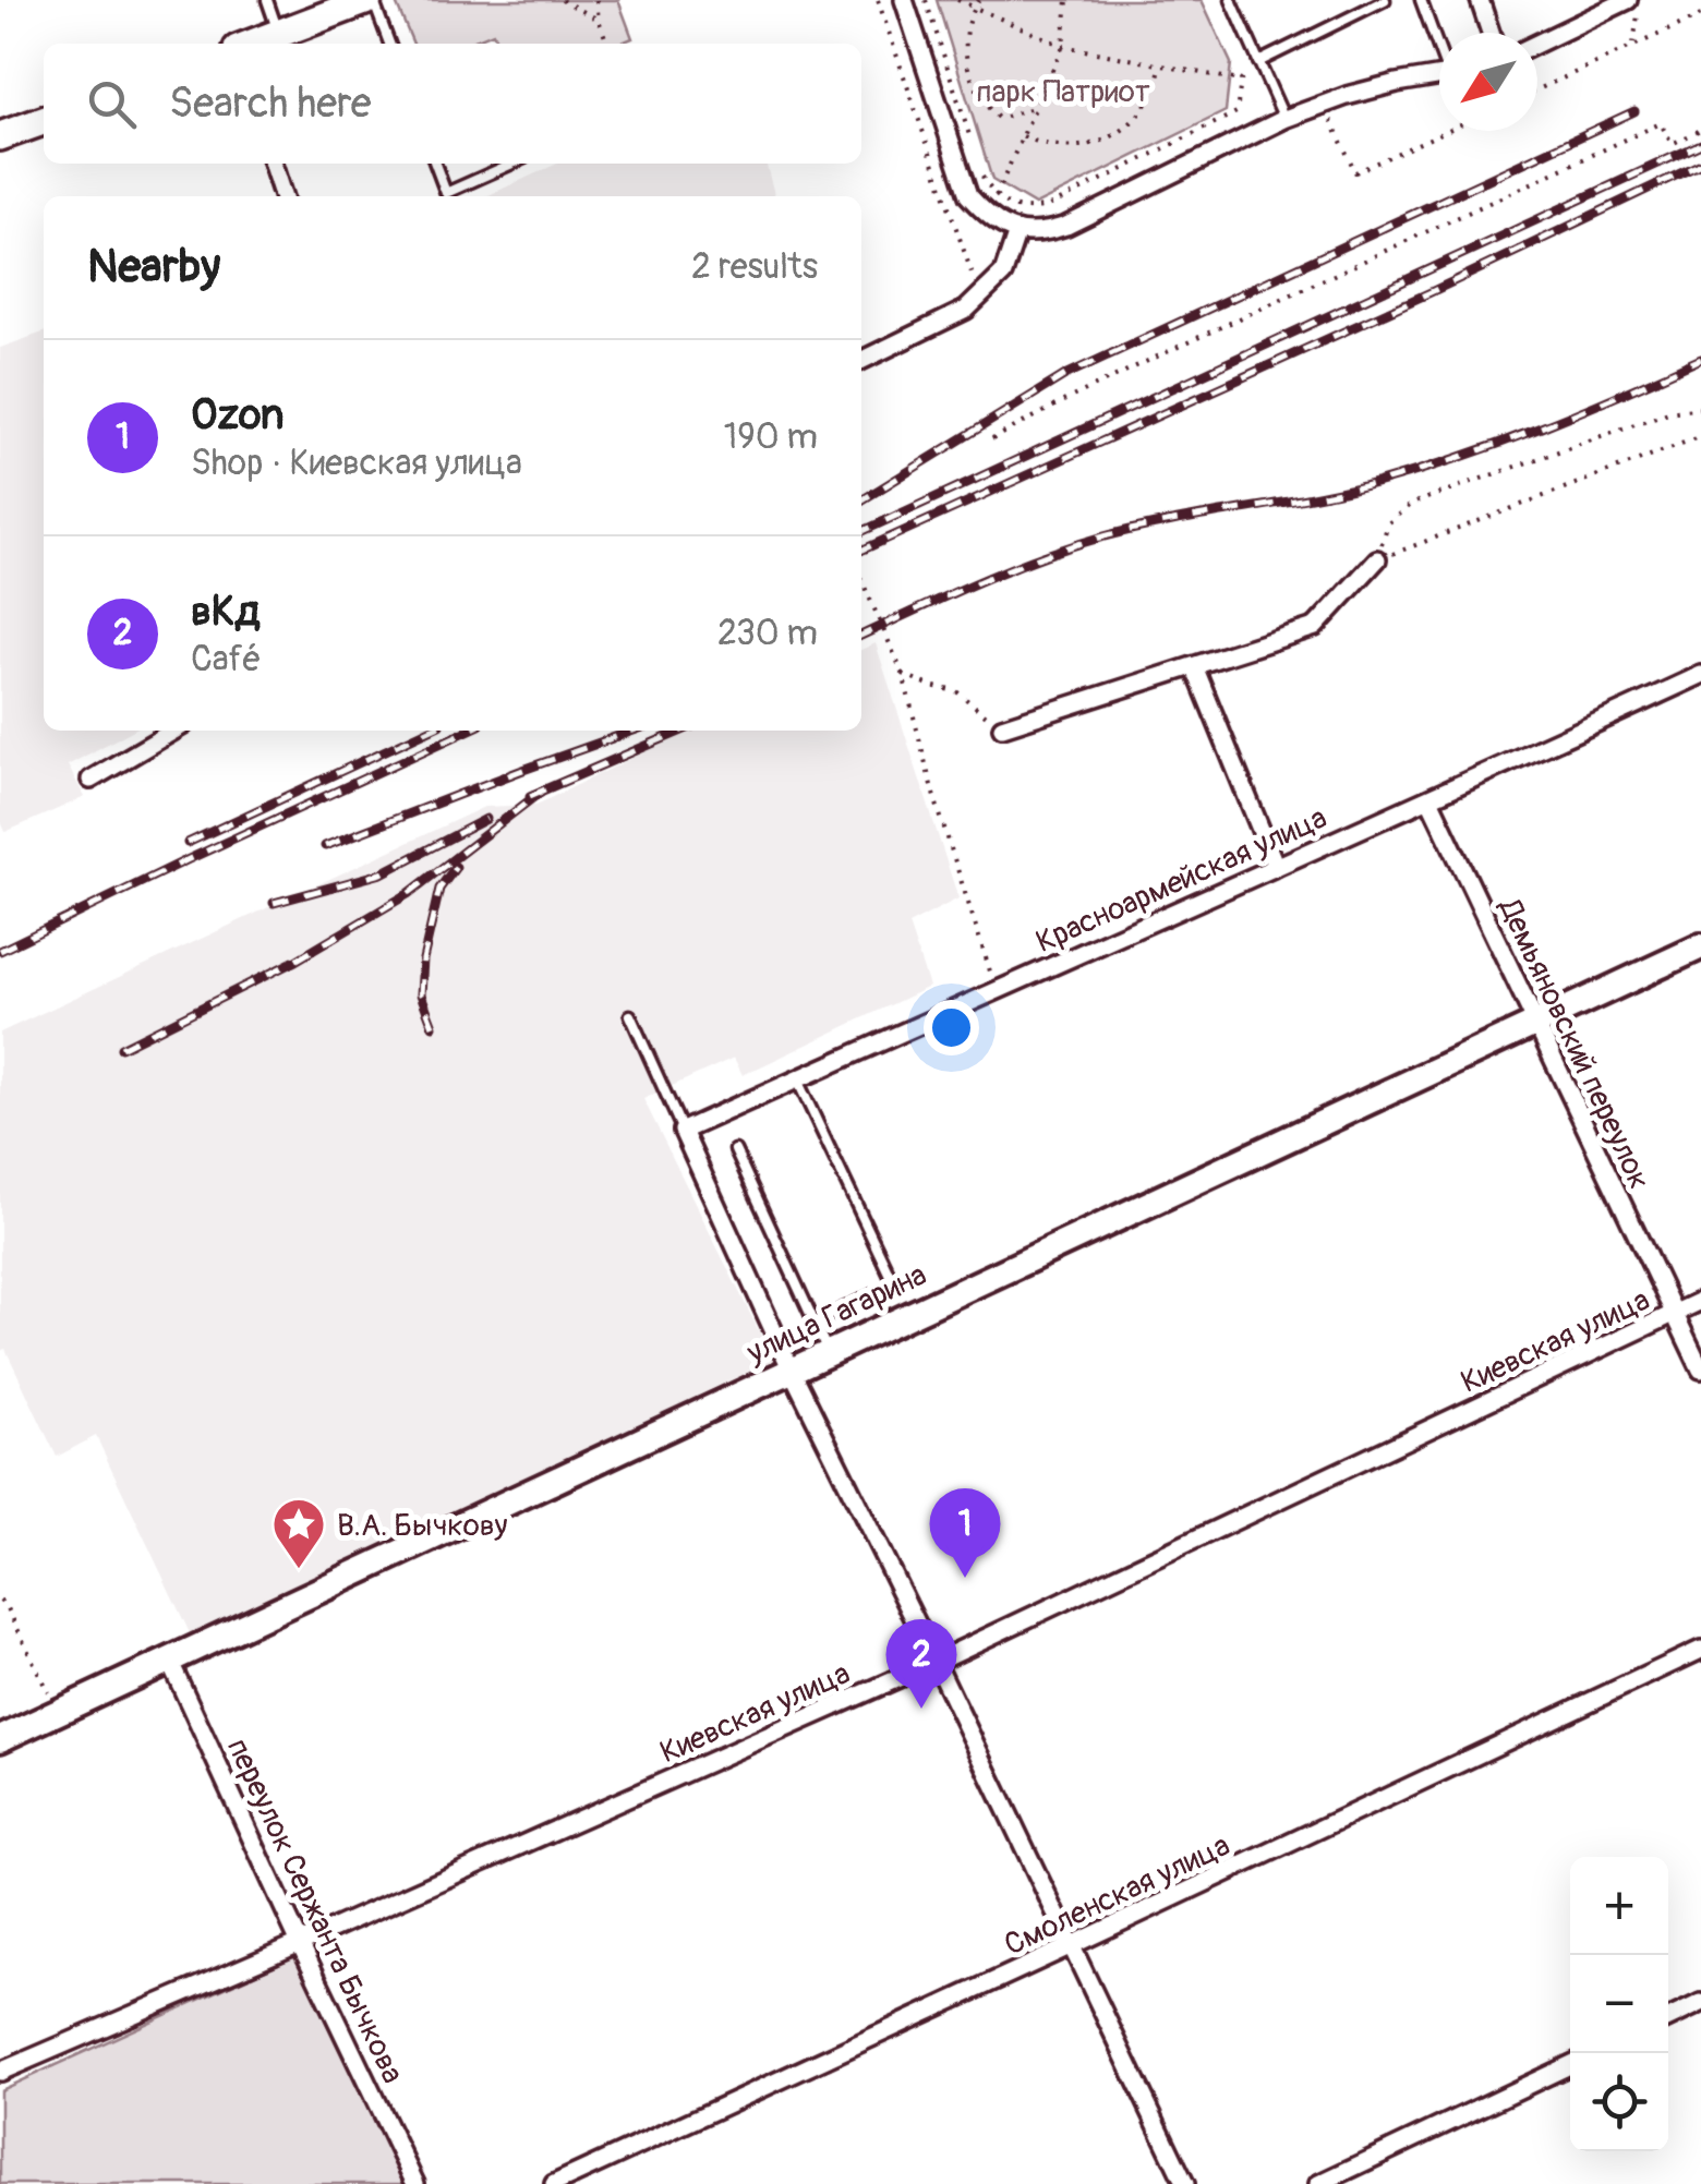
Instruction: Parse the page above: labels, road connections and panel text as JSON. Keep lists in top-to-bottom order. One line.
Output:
{"streets":{"street":["Красноармейская улица","Демьяновский переулок","улица Гагарина","Киевская улица","Смоленская улица","переулок Сержанта Бычкова"]},"crossings":[["Красноармейская улица","Демьяновский переулок"],["Демьяновский переулок","улица Гагарина"],["Демьяновский переулок","Киевская улица"],["улица Гагарина","переулок Сержанта Бычкова"],["Киевская улица","переулок Сержанта Бычкова"]],"parks":["парк Патриот"],"places":{"place":["В.А. Бычкову"]},"north":"bottom left","page":{"search":"Search here","heading":["Nearby","2 results"],"list":[{"mark":"1","name":"Ozon","note":"Shop · Киевская улица","value":"190 m"},{"mark":"2","name":"вКд","note":"Café","value":"230 m"}],"pins":["1","2"],"map_buttons":["+","−"]}}
